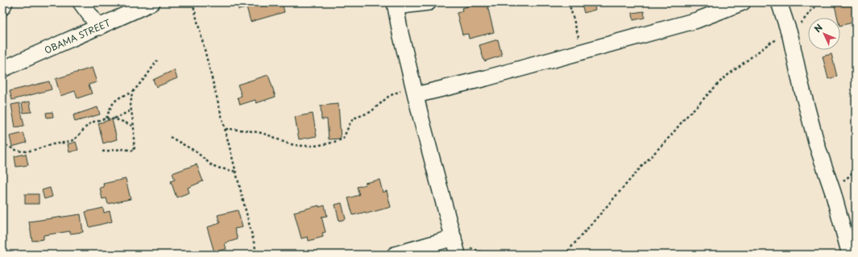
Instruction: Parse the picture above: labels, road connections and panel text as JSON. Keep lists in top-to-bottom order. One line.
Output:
{"streets":{"street":["OBAMA STREET"]},"north":"top left"}
